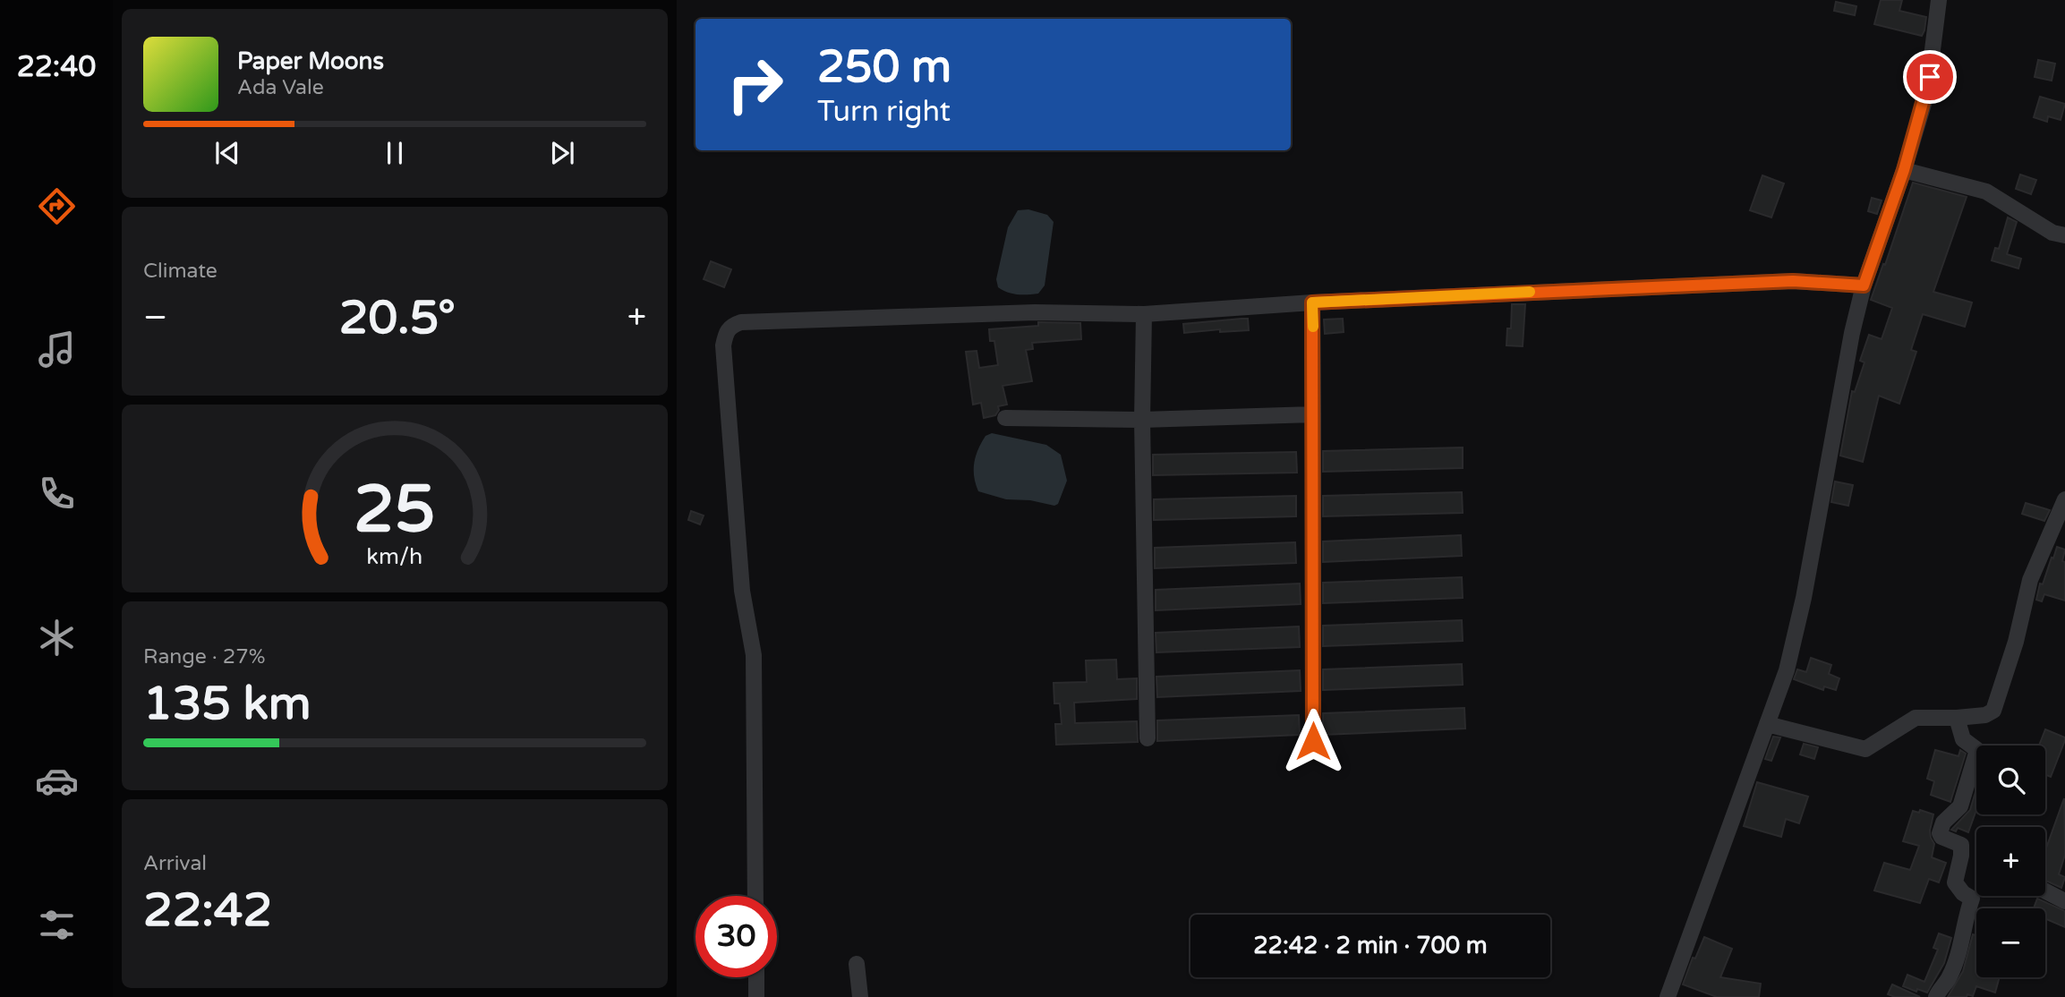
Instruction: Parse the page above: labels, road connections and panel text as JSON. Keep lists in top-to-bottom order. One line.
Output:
{"page":{"tabs":"22:40","turn":["250 m","Turn right"],"song":["Paper Moons","Ada Vale"],"tile":["Climate",["Range · 27%","135 km"],["Arrival","22:42"]],"heat":["−","20.5°","+"],"map_buttons":["+","−"],"limit":"30","trip":"22:42 · 2 min · 700 m","gauge":["25","km/h"]}}
